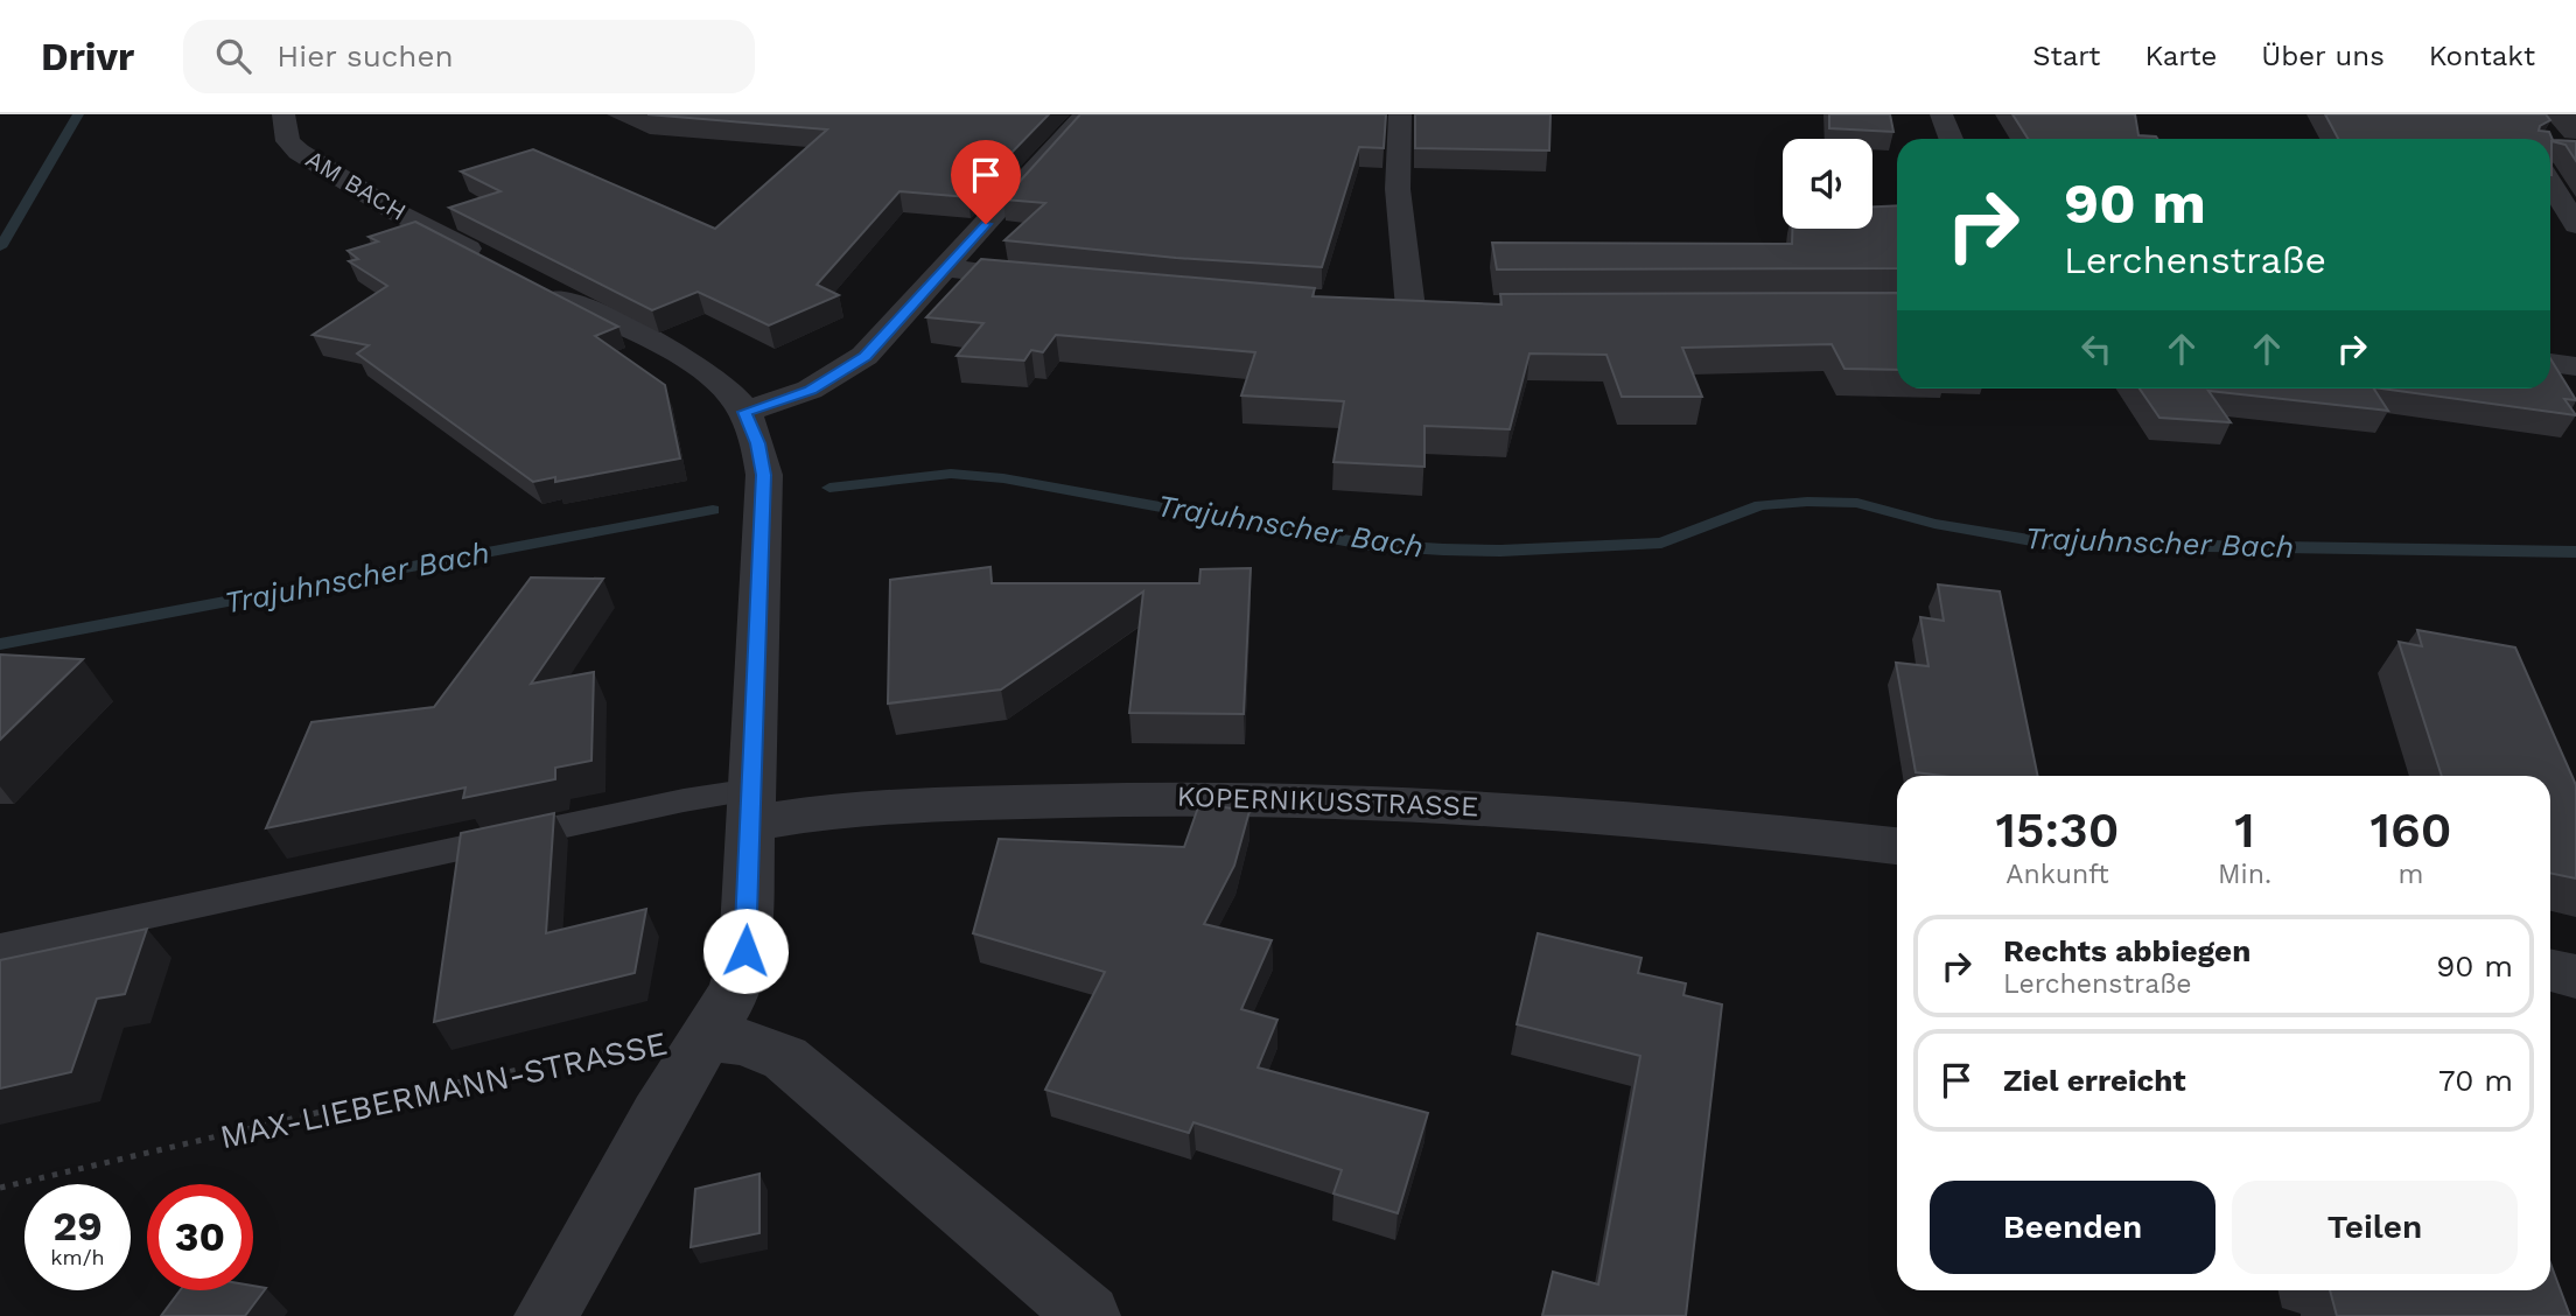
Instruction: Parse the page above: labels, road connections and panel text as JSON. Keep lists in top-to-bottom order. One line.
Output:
{"streets":{"street":["AM BACH","KOPERNIKUSSTRASSE","MAX-LIEBERMANN-STRASSE"]},"water":["Trajuhnscher Bach"],"page":{"header":"Drivr","search":"Hier suchen","nav":["Start","Karte","Über uns","Kontakt"],"turn":["90 m","Lerchenstraße"],"eta":["15:30","Ankunft","1","Min.","160","m"],"list":[{"name":"Rechts abbiegen","note":"Lerchenstraße","value":"90 m"},{"name":"Ziel erreicht","value":"70 m"}],"buttons":["Beenden","Teilen"],"speed":"29 km/h","limit":"30"}}
